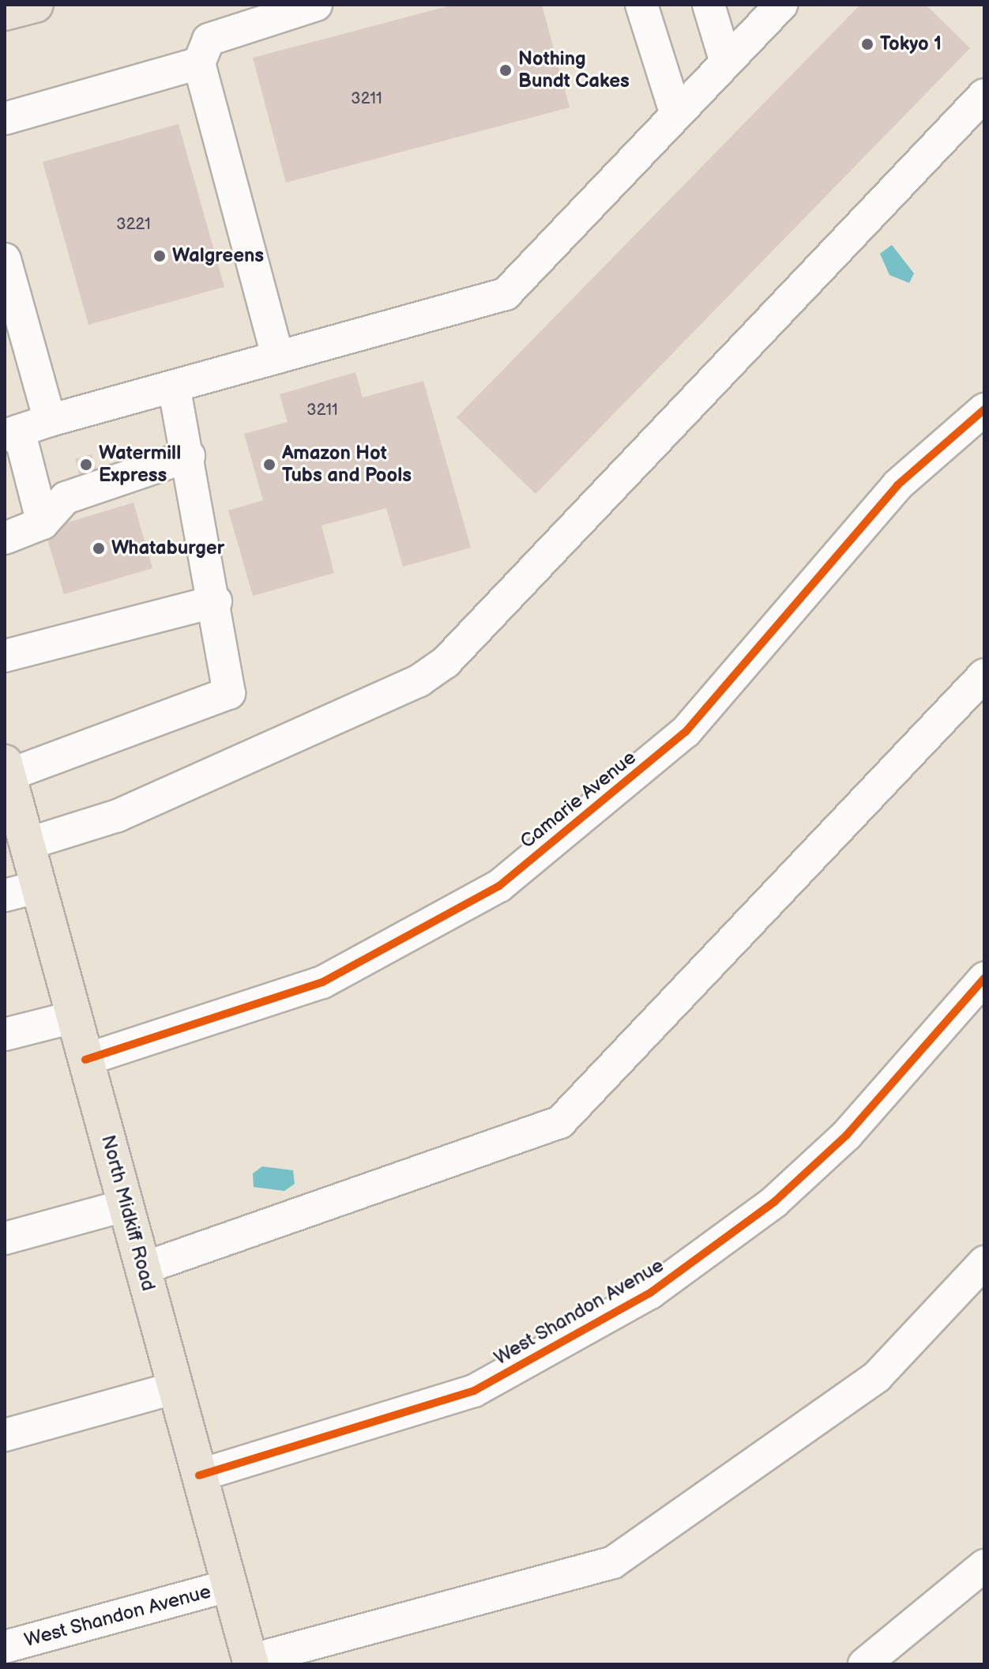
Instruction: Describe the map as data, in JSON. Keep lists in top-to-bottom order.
{
  "streets": {
    "main road": ["North Midkiff Road"],
    "street": ["Camarie Avenue", "West Shandon Avenue"]
  },
  "crossings": [
    ["Camarie Avenue", "North Midkiff Road"],
    ["North Midkiff Road", "West Shandon Avenue"]
  ],
  "places": [
    "Tokyo 1",
    "Nothing Bundt Cakes",
    "Walgreens",
    "Watermill Express",
    "Amazon Hot Tubs and Pools",
    "Whataburger"
  ],
  "house_numbers": ["3211", "3221", "3211"]
}
